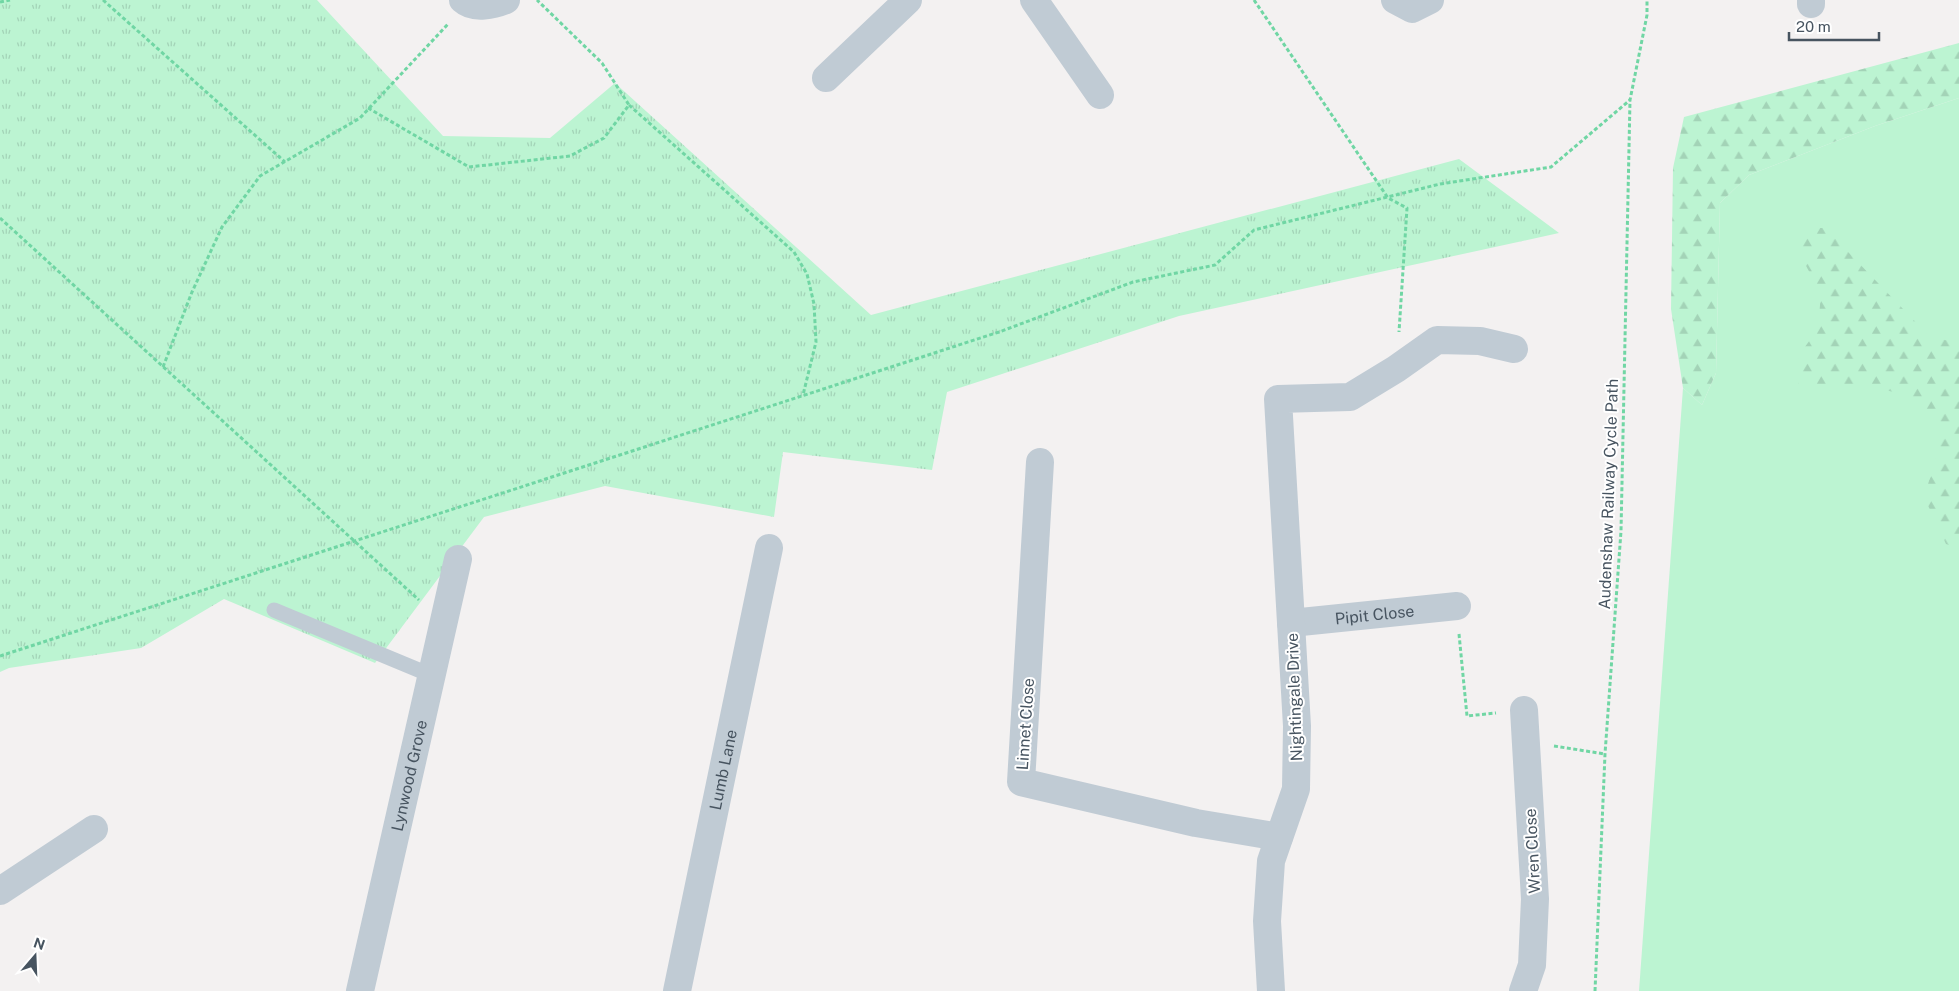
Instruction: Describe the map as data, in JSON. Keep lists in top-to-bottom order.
{
  "streets": {
    "street": [
      "Pipit Close",
      "Nightingale Drive",
      "Linnet Close",
      "Lumb Lane",
      "Lynwood Grove",
      "Wren Close"
    ],
    "path": ["Audenshaw Railway Cycle Path"]
  },
  "crossings": [
    ["Pipit Close", "Nightingale Drive"],
    ["Nightingale Drive", "Linnet Close"]
  ],
  "scale_bar": "20 m",
  "north": "top"
}
